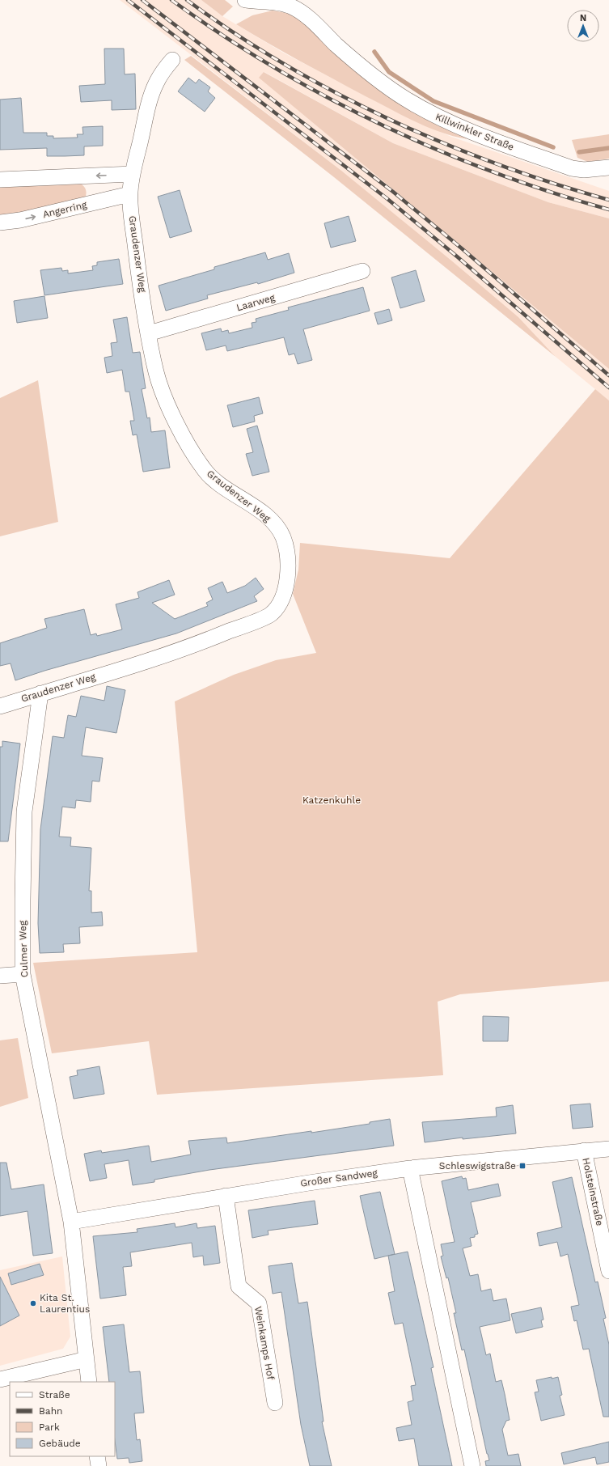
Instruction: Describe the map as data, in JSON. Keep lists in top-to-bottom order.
{
  "streets": {
    "street": [
      "Killwinkler Straße",
      "Angerring",
      "Graudenzer Weg",
      "Laarweg",
      "Culmer Weg",
      "Großer Sandweg",
      "Holsteinstraße",
      "Weinkamps Hof"
    ]
  },
  "crossings": [
    ["Angerring", "Graudenzer Weg"],
    ["Graudenzer Weg", "Laarweg"],
    ["Graudenzer Weg", "Culmer Weg"],
    ["Culmer Weg", "Großer Sandweg"],
    ["Großer Sandweg", "Holsteinstraße"],
    ["Großer Sandweg", "Weinkamps Hof"]
  ],
  "parks": ["Katzenkuhle"],
  "places": {
    "transit": ["Schleswigstraße"],
    "other": ["Kita St. Laurentius"]
  },
  "legend": [
    "Straße",
    "Bahn",
    "Park",
    "Gebäude"
  ],
  "north": "top"
}
